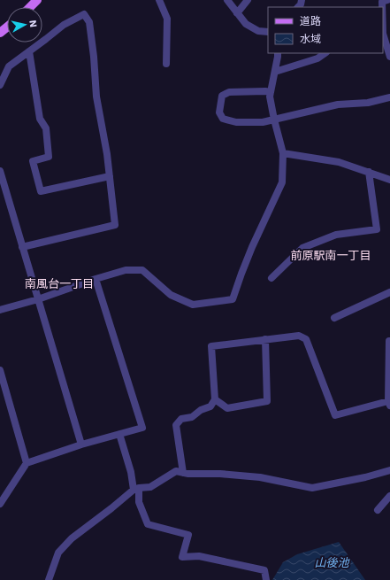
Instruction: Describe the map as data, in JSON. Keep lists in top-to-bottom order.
{
  "districts": ["前原駅南一丁目", "南風台一丁目"],
  "water": ["山後池"],
  "legend": ["道路", "水域"],
  "north": "right"
}
